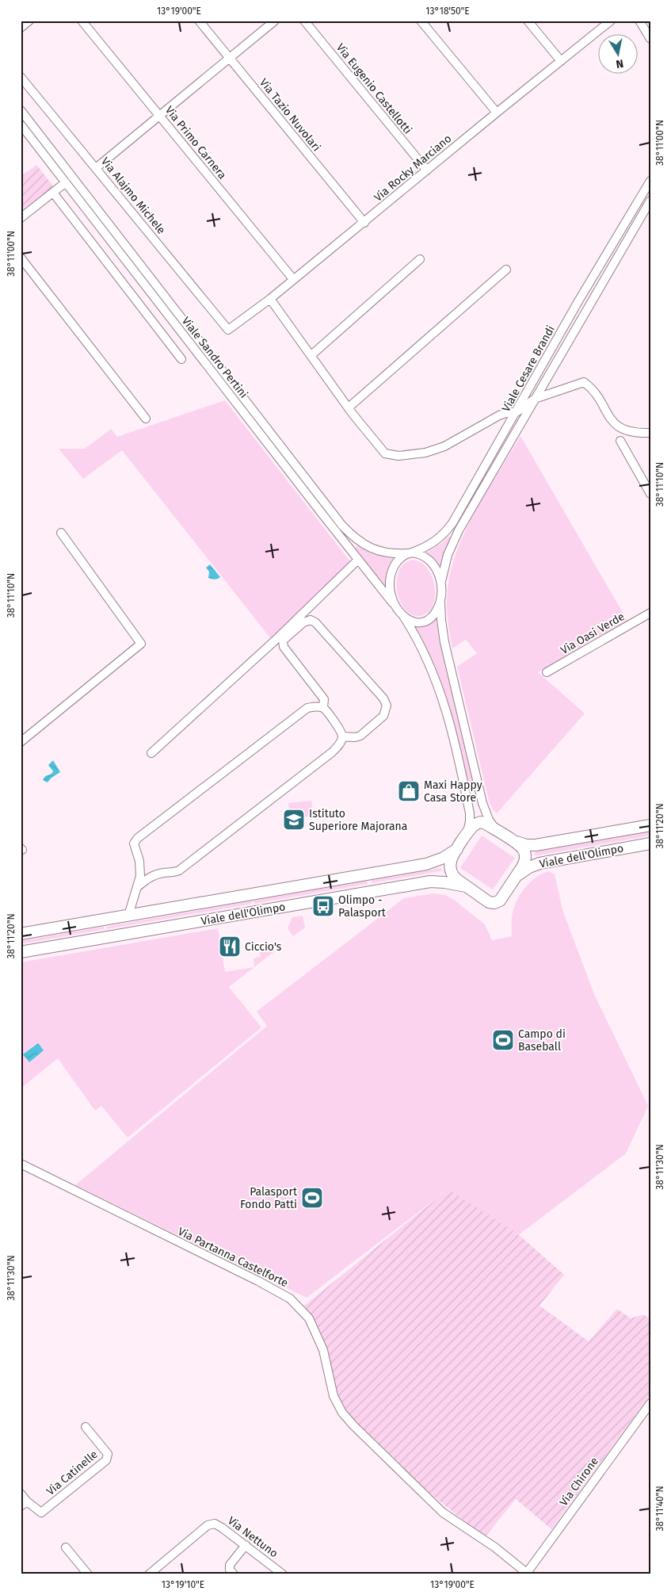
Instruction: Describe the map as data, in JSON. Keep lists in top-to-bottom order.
{
  "streets": {
    "street": [
      "Via Eugenio Castellotti",
      "Via Tazio Nuvolari",
      "Via Primo Carnera",
      "Via Rocky Marciano",
      "Via Alajmo Michele",
      "Viale Sandro Pertini",
      "Viale Cesare Brandi",
      "Via Oasi Verde",
      "Viale dell'Olimpo",
      "Via Partanna Castelforte",
      "Via Catinelle",
      "Via Chirone",
      "Via Nettuno"
    ]
  },
  "crossings": [
    ["Via Eugenio Castellotti", "Via Rocky Marciano"],
    ["Via Tazio Nuvolari", "Via Rocky Marciano"],
    ["Via Primo Carnera", "Via Rocky Marciano"],
    ["Via Rocky Marciano", "Via Alajmo Michele"],
    ["Viale Sandro Pertini", "Viale Cesare Brandi"],
    ["Via Partanna Castelforte", "Via Chirone"]
  ],
  "places": {
    "shop": ["Maxi Happy Casa Store"],
    "school or university": ["Istituto Superiore Majorana"],
    "bus stop": ["Olimpo - Palasport"],
    "restaurant": ["Ciccio's"],
    "sports": ["Campo di Baseball", "Palasport Fondo Patti"]
  },
  "north": "bottom",
  "coordinates": [
    "13°19'00\"E",
    "13°18'50\"E",
    "38°11'00\"N",
    "38°11'10\"N",
    "38°11'20\"N",
    "38°11'30\"N",
    "38°11'40\"N",
    "13°19'10\"E"
  ]
}
